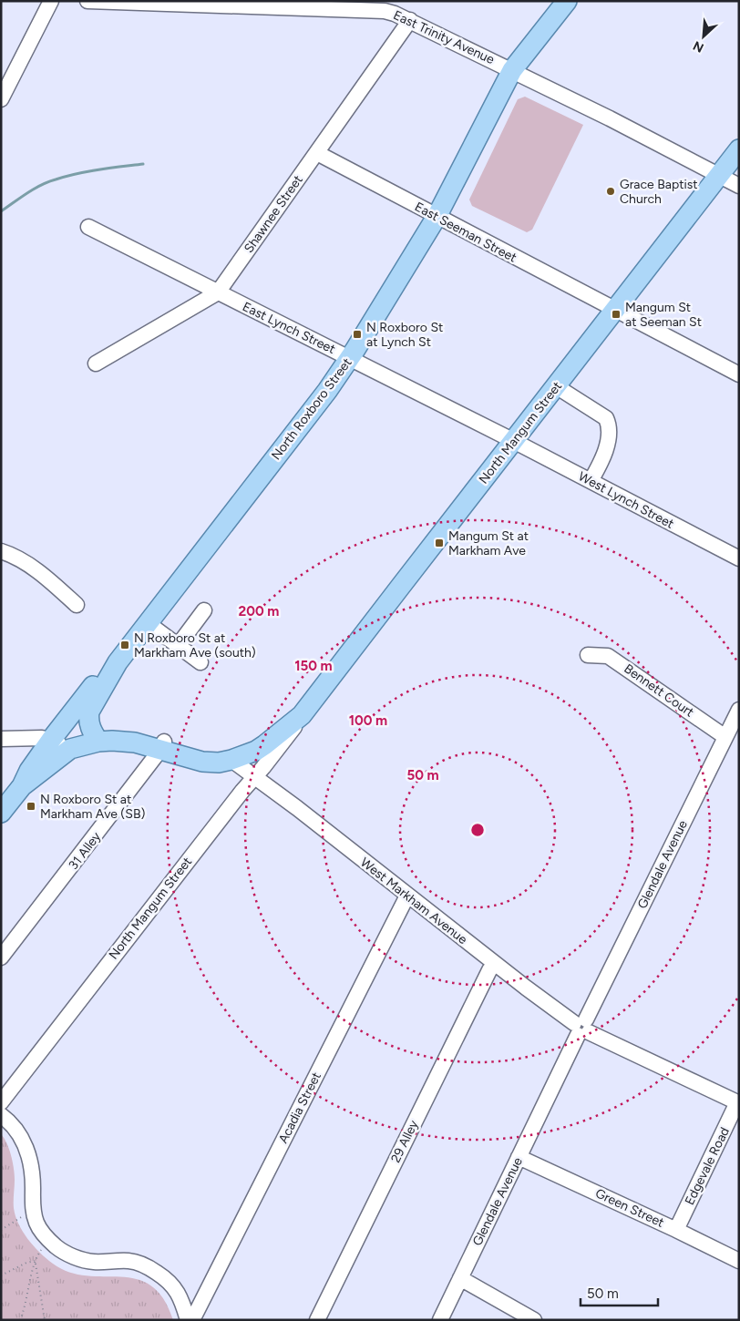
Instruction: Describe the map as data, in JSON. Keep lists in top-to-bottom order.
{
  "streets": {
    "main road": ["North Roxboro Street", "North Mangum Street"],
    "street": [
      "East Trinity Avenue",
      "Shawnee Street",
      "East Seeman Street",
      "East Lynch Street",
      "West Lynch Street",
      "Bennett Court",
      "31 Alley",
      "Glendale Avenue",
      "West Markham Avenue",
      "Acadia Street",
      "29 Alley",
      "Edgevale Road",
      "Green Street"
    ]
  },
  "crossings": [
    ["East Trinity Avenue", "Shawnee Street"],
    ["East Trinity Avenue", "North Roxboro Street"],
    ["East Trinity Avenue", "North Mangum Street"],
    ["Shawnee Street", "East Seeman Street"],
    ["Shawnee Street", "East Lynch Street"],
    ["East Seeman Street", "North Roxboro Street"],
    ["East Seeman Street", "North Mangum Street"],
    ["East Lynch Street", "North Roxboro Street"],
    ["East Lynch Street", "North Mangum Street"],
    ["East Lynch Street", "West Lynch Street"],
    ["North Mangum Street", "West Lynch Street"],
    ["North Mangum Street", "West Markham Avenue"],
    ["Bennett Court", "Glendale Avenue"],
    ["Glendale Avenue", "West Markham Avenue"],
    ["Glendale Avenue", "Green Street"],
    ["West Markham Avenue", "Acadia Street"],
    ["West Markham Avenue", "29 Alley"],
    ["West Markham Avenue", "Edgevale Road"],
    ["Edgevale Road", "Green Street"]
  ],
  "places": {
    "other": ["Grace Baptist Church"],
    "transit": [
      "Mangum St at Seeman St",
      "N Roxboro St at Lynch St",
      "Mangum St at Markham Ave",
      "N Roxboro St at Markham Ave (south)",
      "N Roxboro St at Markham Ave (SB)"
    ]
  },
  "scale_bar": "50 m",
  "north": "bottom left",
  "rings": [
    "200 m",
    "150 m",
    "100 m",
    "50 m"
  ]
}
